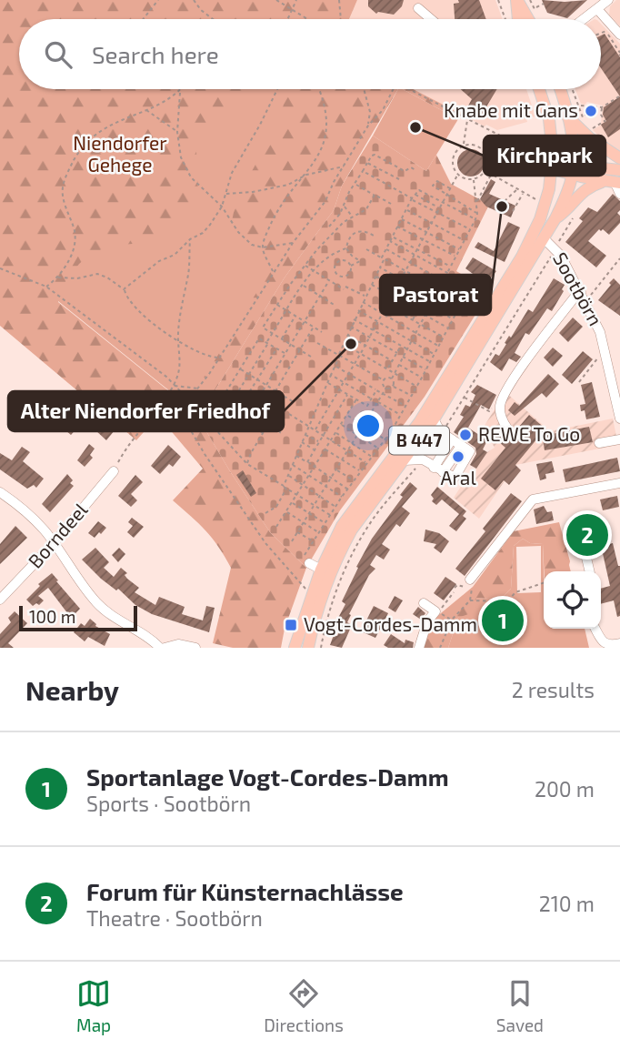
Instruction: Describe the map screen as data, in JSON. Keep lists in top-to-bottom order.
{
  "streets": {
    "main road": ["B 447"],
    "street": ["Sootbörn", "Borndeel"]
  },
  "crossings": [
    ["Sootbörn", "B 447"]
  ],
  "parks": ["Niendorfer Gehege"],
  "places": {
    "other": [
      "Knabe mit Gans",
      "Kirchpark",
      "Pastorat",
      "Alter Niendorfer Friedhof",
      "REWE To Go",
      "Aral"
    ],
    "transit": ["Vogt-Cordes-Damm"]
  },
  "scale_bar": "100 m",
  "page": {
    "search": "Search here",
    "pins": ["2", "1"],
    "scale": "100 m",
    "heading": ["Nearby", "2 results"],
    "list": [
      {
        "mark": "1",
        "name": "Sportanlage Vogt-Cordes-Damm",
        "note": "Sports · Sootbörn",
        "value": "200 m"
      },
      {
        "mark": "2",
        "name": "Forum für Künsternachlässe",
        "note": "Theatre · Sootbörn",
        "value": "210 m"
      }
    ],
    "nav": ["Map", "Directions", "Saved"]
  }
}
